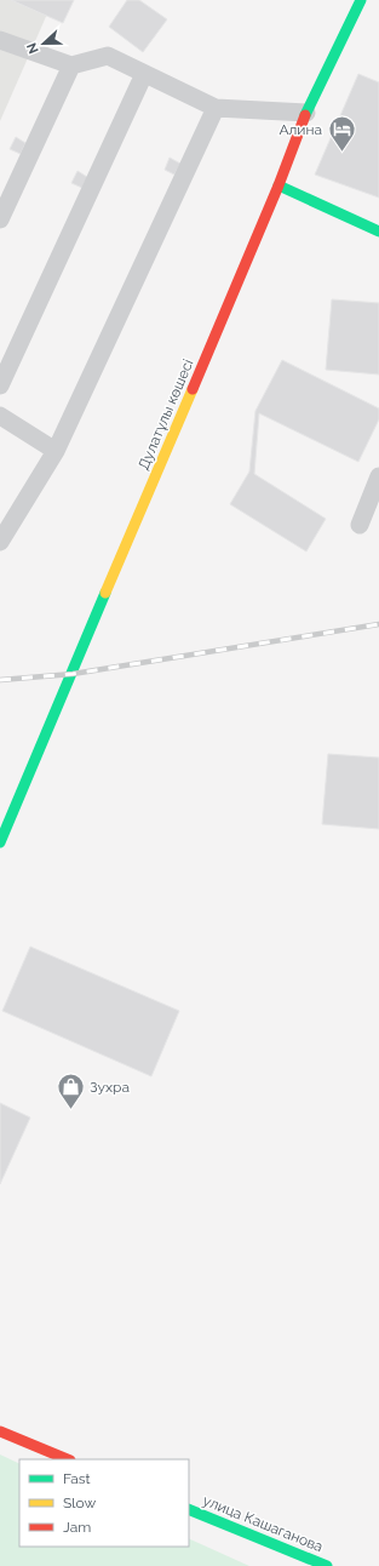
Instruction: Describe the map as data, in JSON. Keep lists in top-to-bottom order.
{
  "streets": {
    "street": ["Дулатұлы көшесі", "улица Кашаганова"]
  },
  "places": {
    "hotel": ["Алина"],
    "shop": ["Зухра"]
  },
  "legend": ["Fast", "Slow", "Jam"],
  "north": "left"
}
